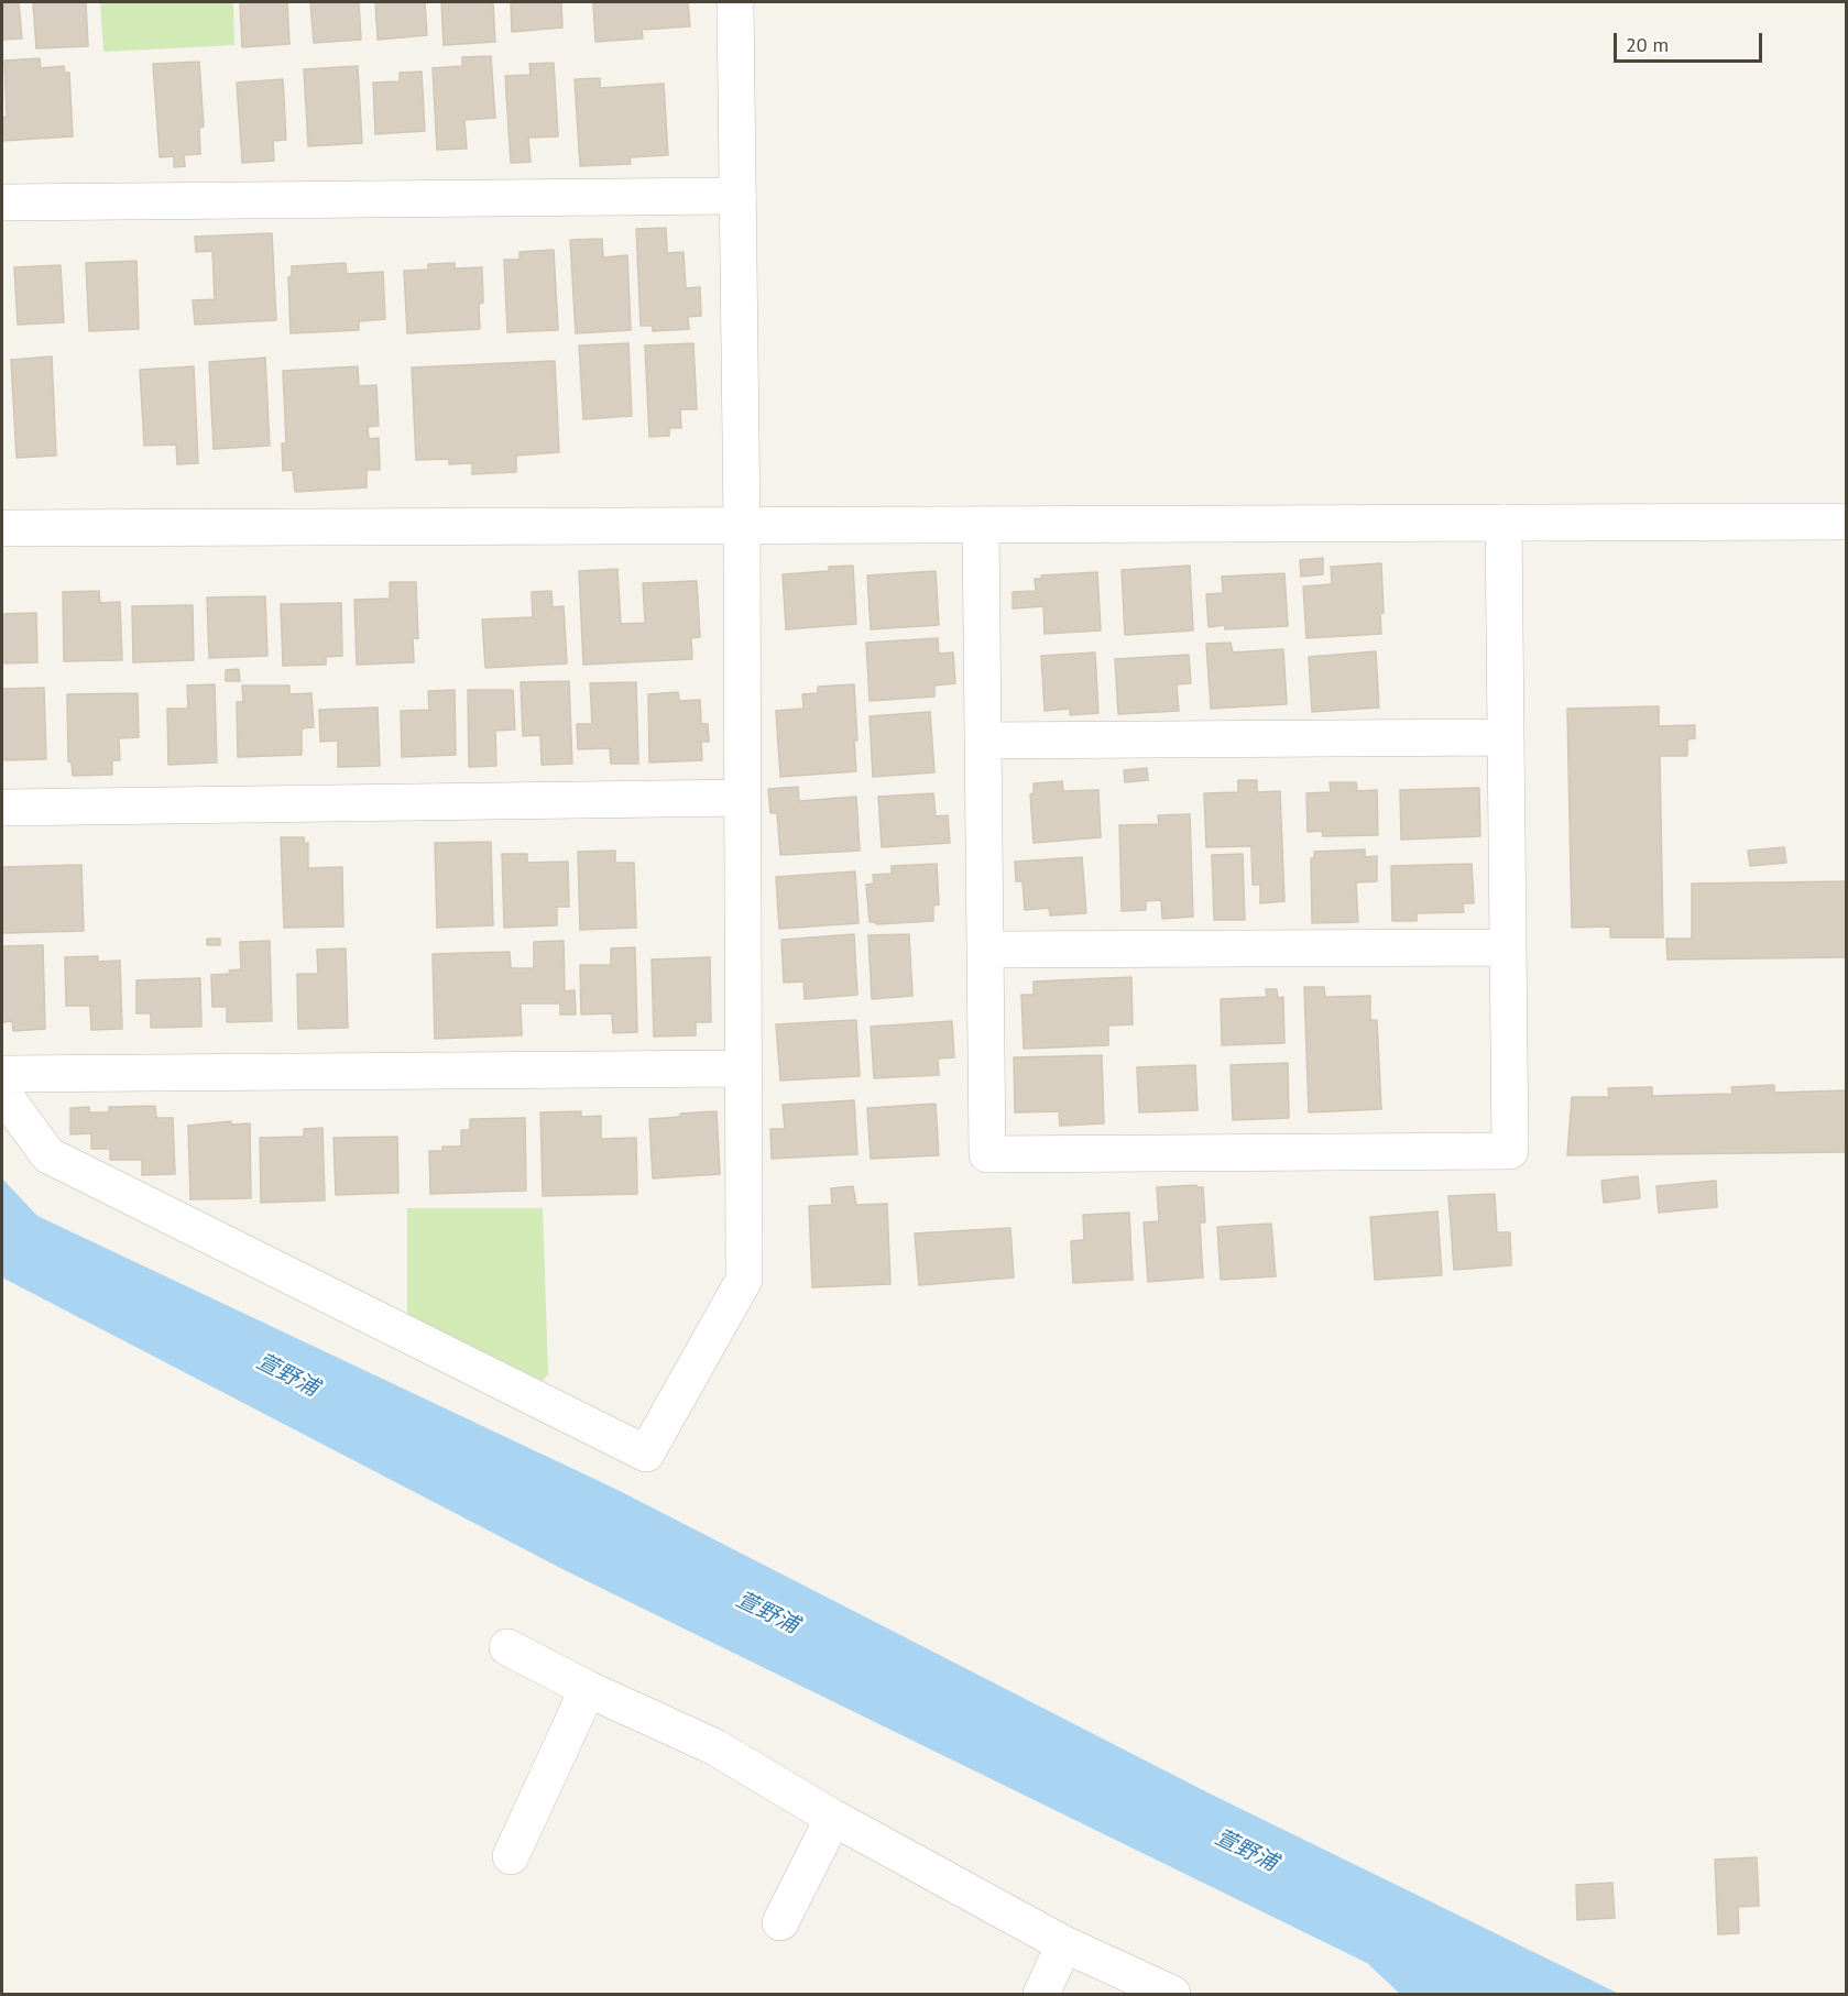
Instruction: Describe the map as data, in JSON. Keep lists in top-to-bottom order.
{
  "water": ["萱野浦"],
  "scale_bar": "20 m"
}
